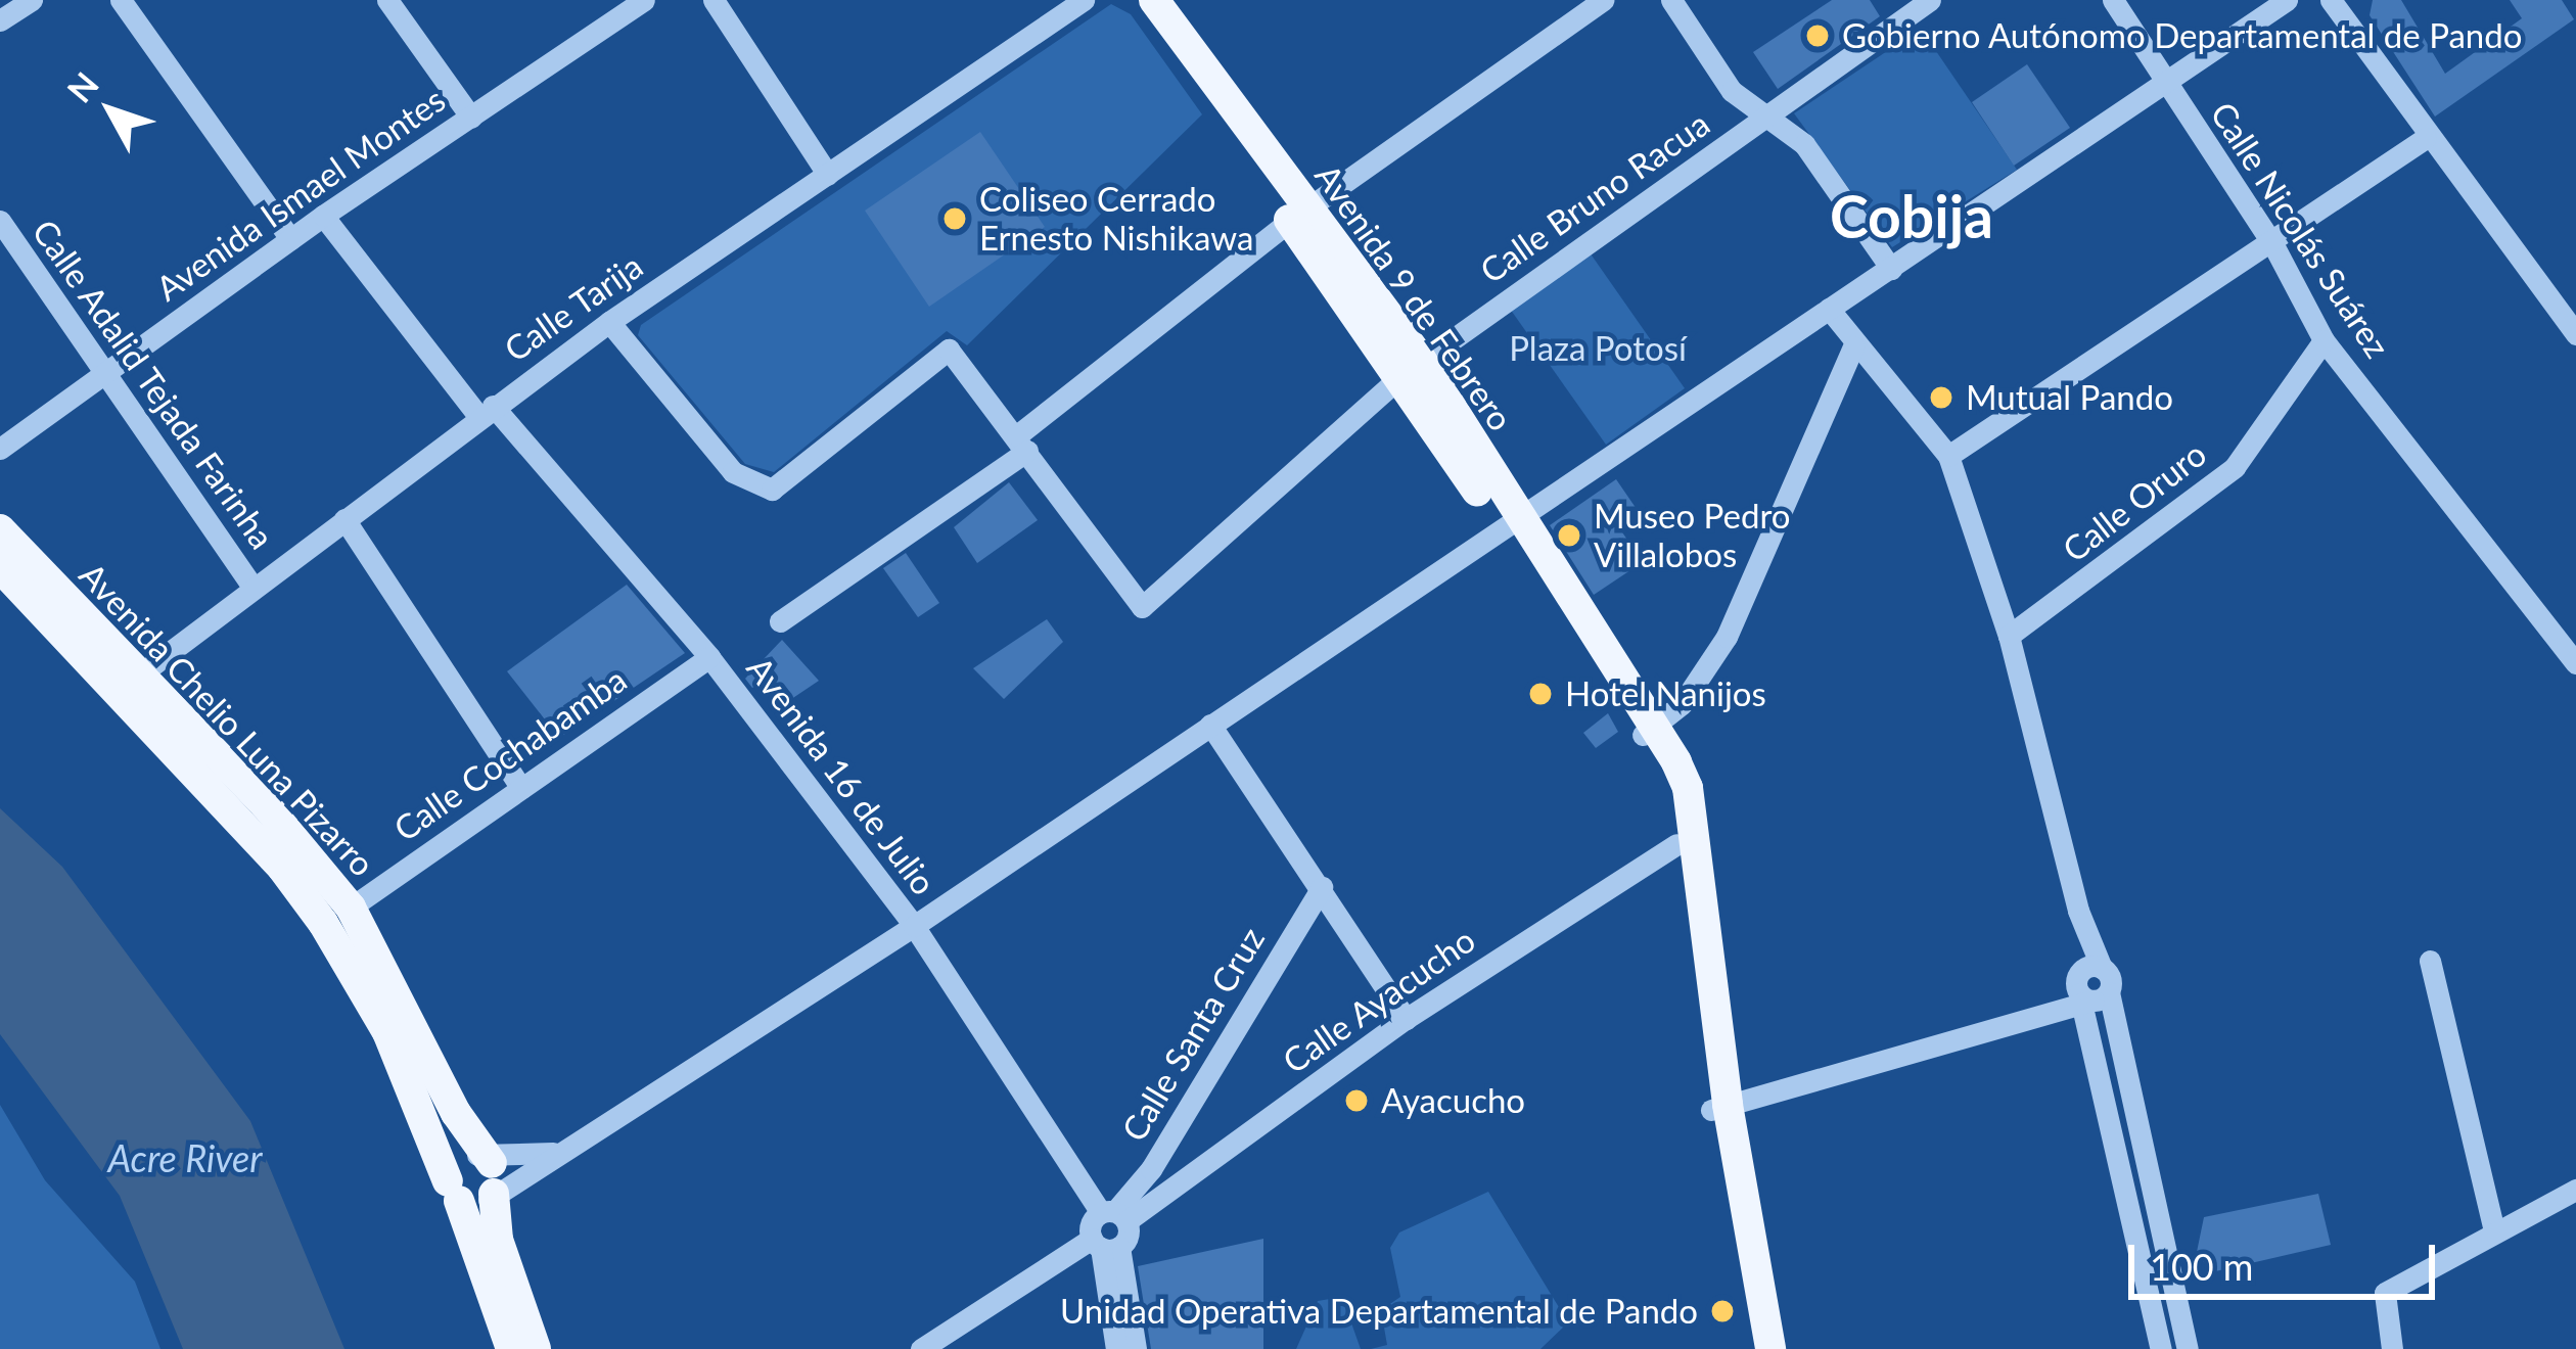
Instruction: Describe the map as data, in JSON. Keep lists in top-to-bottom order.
{
  "streets": {
    "main road": ["Avenida 9 de Febrero", "Avenida Chelio Luna Pizarro"],
    "street": [
      "Avenida Ismael Montes",
      "Calle Bruno Racua",
      "Calle Nicolás Suárez",
      "Calle Tarija",
      "Calle Adalid Tejada Farinha",
      "Calle Oruro",
      "Calle Cochabamba",
      "Avenida 16 de Julio",
      "Calle Ayacucho",
      "Calle Santa Cruz"
    ]
  },
  "crossings": [
    ["Avenida Ismael Montes", "Calle Adalid Tejada Farinha"],
    ["Avenida Ismael Montes", "Avenida 16 de Julio"],
    ["Calle Bruno Racua", "Avenida 9 de Febrero"],
    ["Calle Nicolás Suárez", "Calle Oruro"],
    ["Avenida 9 de Febrero", "Calle Ayacucho"],
    ["Calle Tarija", "Calle Adalid Tejada Farinha"],
    ["Calle Tarija", "Avenida Chelio Luna Pizarro"],
    ["Calle Tarija", "Avenida 16 de Julio"],
    ["Avenida Chelio Luna Pizarro", "Calle Cochabamba"],
    ["Calle Cochabamba", "Avenida 16 de Julio"],
    ["Avenida 16 de Julio", "Calle Ayacucho"],
    ["Avenida 16 de Julio", "Calle Santa Cruz"],
    ["Calle Ayacucho", "Calle Santa Cruz"]
  ],
  "districts": ["Cobija"],
  "water": ["Acre River"],
  "parks": ["Plaza Potosí"],
  "places": [
    "Gobierno Autónomo Departamental de Pando",
    "Coliseo Cerrado Ernesto Nishikawa",
    "Mutual Pando",
    "Museo Pedro Villalobos",
    "Hotel Nanijos",
    "Ayacucho",
    "Unidad Operativa Departamental de Pando"
  ],
  "scale_bar": "100 m",
  "north": "top left"
}
